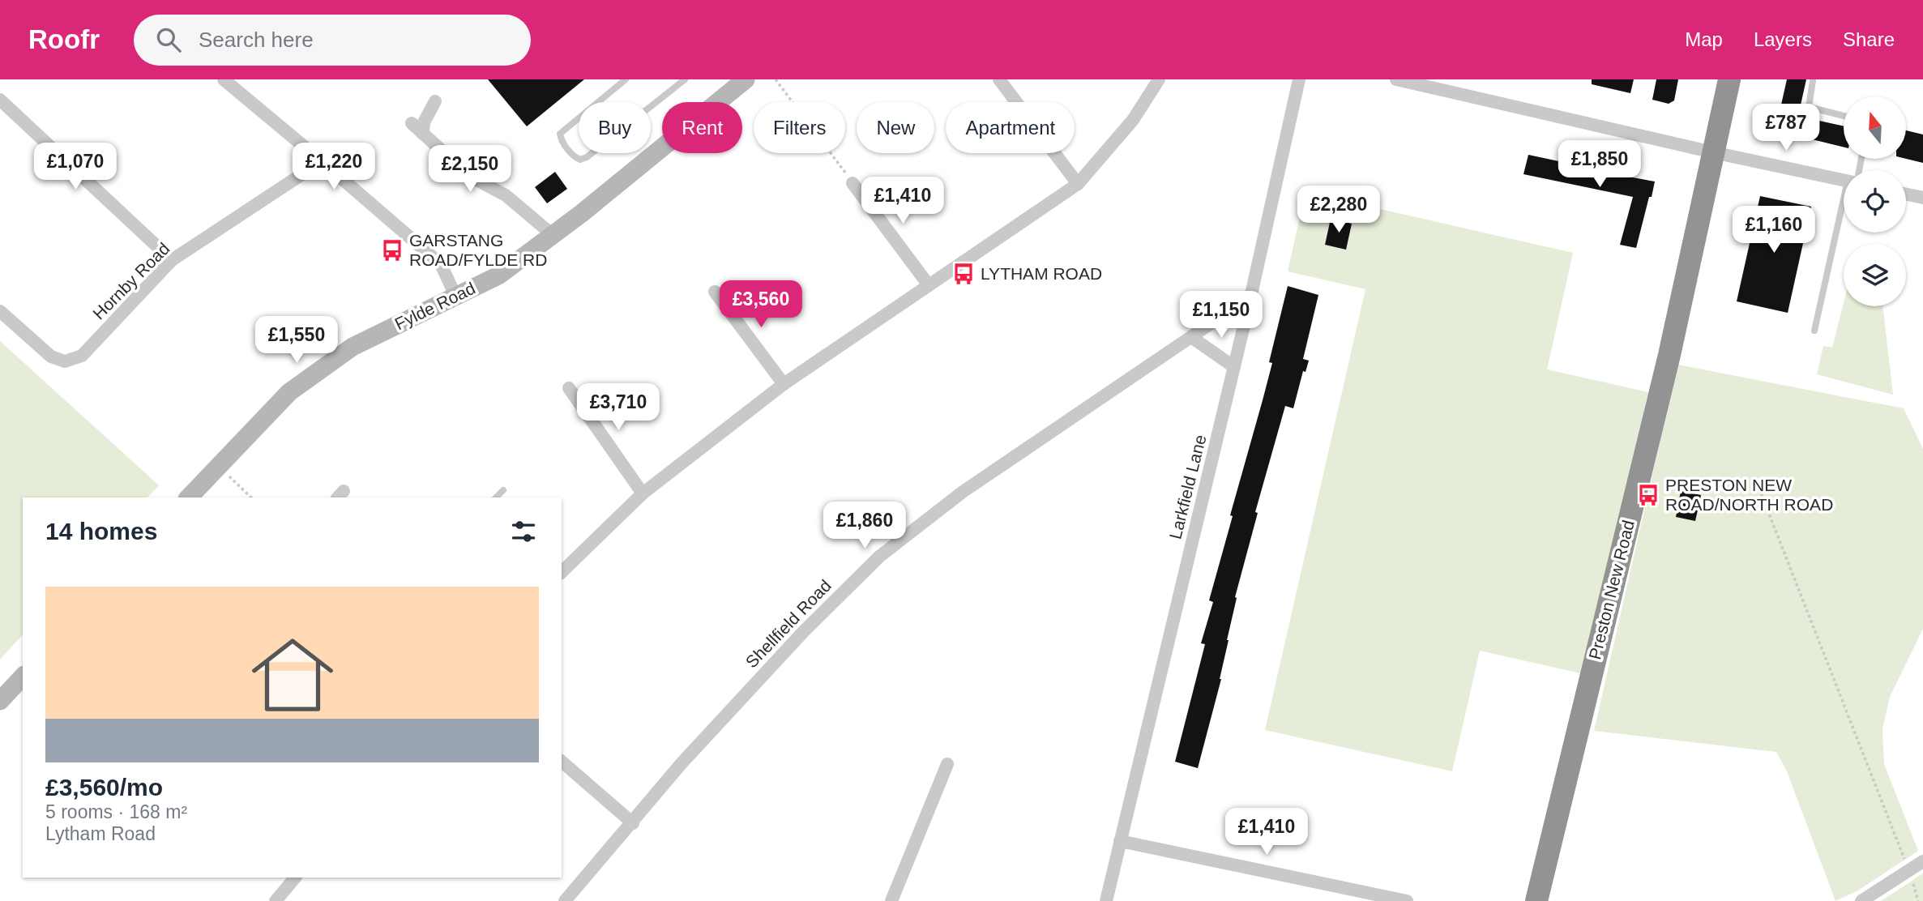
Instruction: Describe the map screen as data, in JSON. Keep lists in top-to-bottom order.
{
  "streets": {
    "highway": ["Preston New Road"],
    "street": [
      "Hornby Road",
      "Fylde Road",
      "Larkfield Lane",
      "Shellfield Road"
    ]
  },
  "crossings": [
    ["Larkfield Lane", "Shellfield Road"]
  ],
  "places": {
    "bus stop": ["GARSTANG ROAD/FYLDE RD", "LYTHAM ROAD", "PRESTON NEW ROAD/NORTH ROAD"]
  },
  "north": "top",
  "page": {
    "header": "Roofr",
    "search": "Search here",
    "nav": ["Map", "Layers", "Share"],
    "chip": [
      "Buy",
      "Rent",
      "Filters",
      "New",
      "Apartment"
    ],
    "price": [
      "£787",
      "£1,850",
      "£1,070",
      "£1,220",
      "£2,150",
      "£1,410",
      "£2,280",
      "£1,160",
      "£3,560",
      "£1,150",
      "£1,550",
      "£3,710",
      "£1,860",
      "£1,410"
    ],
    "heading": "14 homes",
    "list": [
      {
        "name": "£3,560/mo",
        "note": "5 rooms · 168 m² · Lytham Road"
      }
    ]
  }
}
